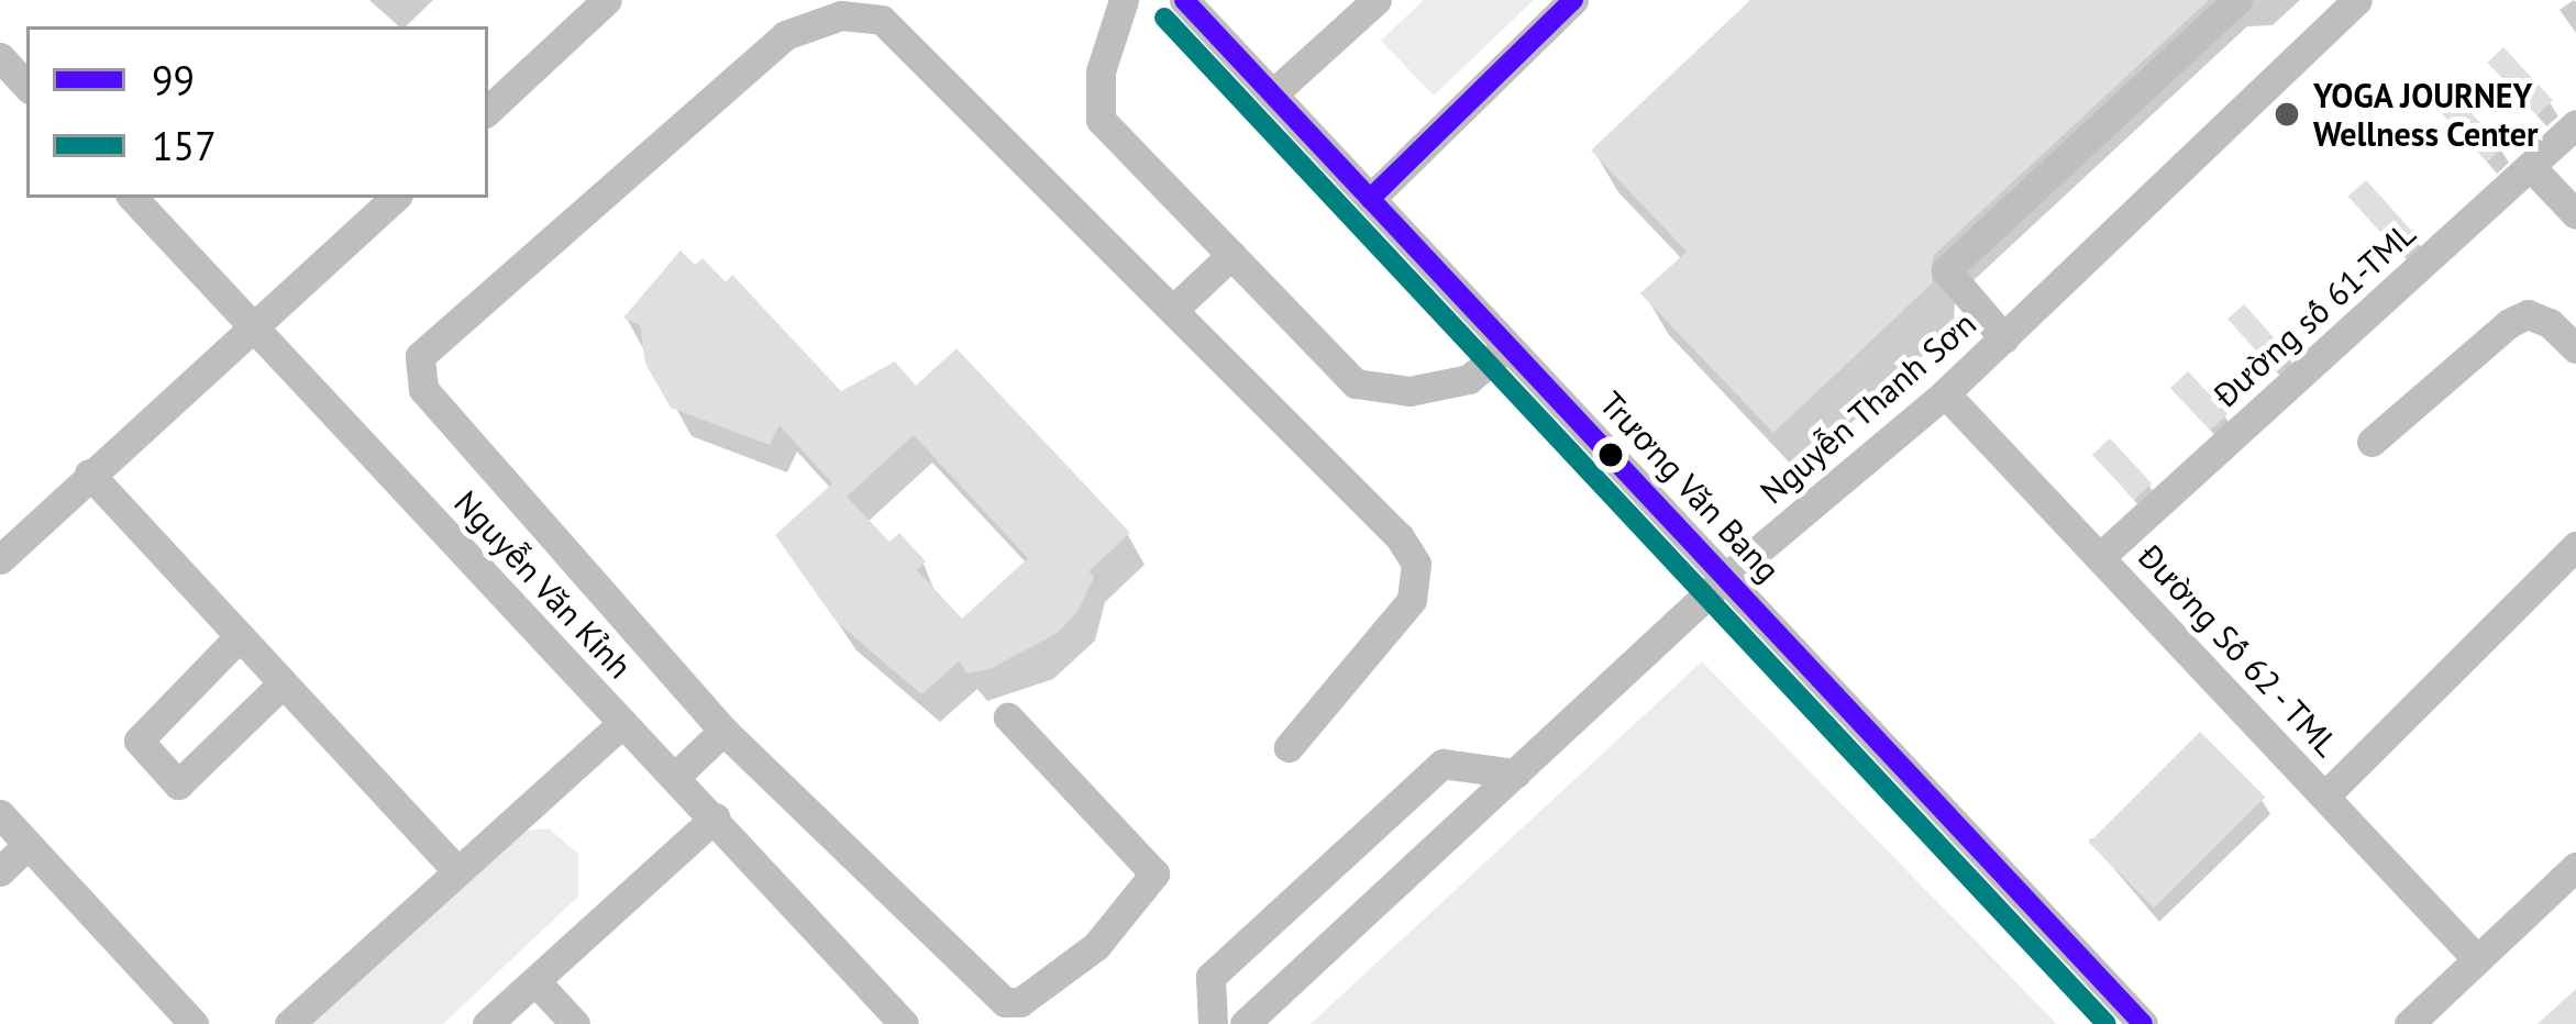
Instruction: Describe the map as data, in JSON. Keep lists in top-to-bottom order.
{
  "streets": {
    "street": [
      "Đường số 61-TML",
      "Nguyễn Thanh Sơn",
      "Trương Văn Bang",
      "Nguyễn Văn Kỉnh",
      "Đường Số 62 - TML"
    ]
  },
  "crossings": [
    ["Đường số 61-TML", "Đường Số 62 - TML"],
    ["Nguyễn Thanh Sơn", "Trương Văn Bang"],
    ["Nguyễn Thanh Sơn", "Đường Số 62 - TML"]
  ],
  "places": ["YOGA JOURNEY Wellness Center"],
  "lines": ["transit line 99", "transit line 157"],
  "legend": ["99", "157"]
}
